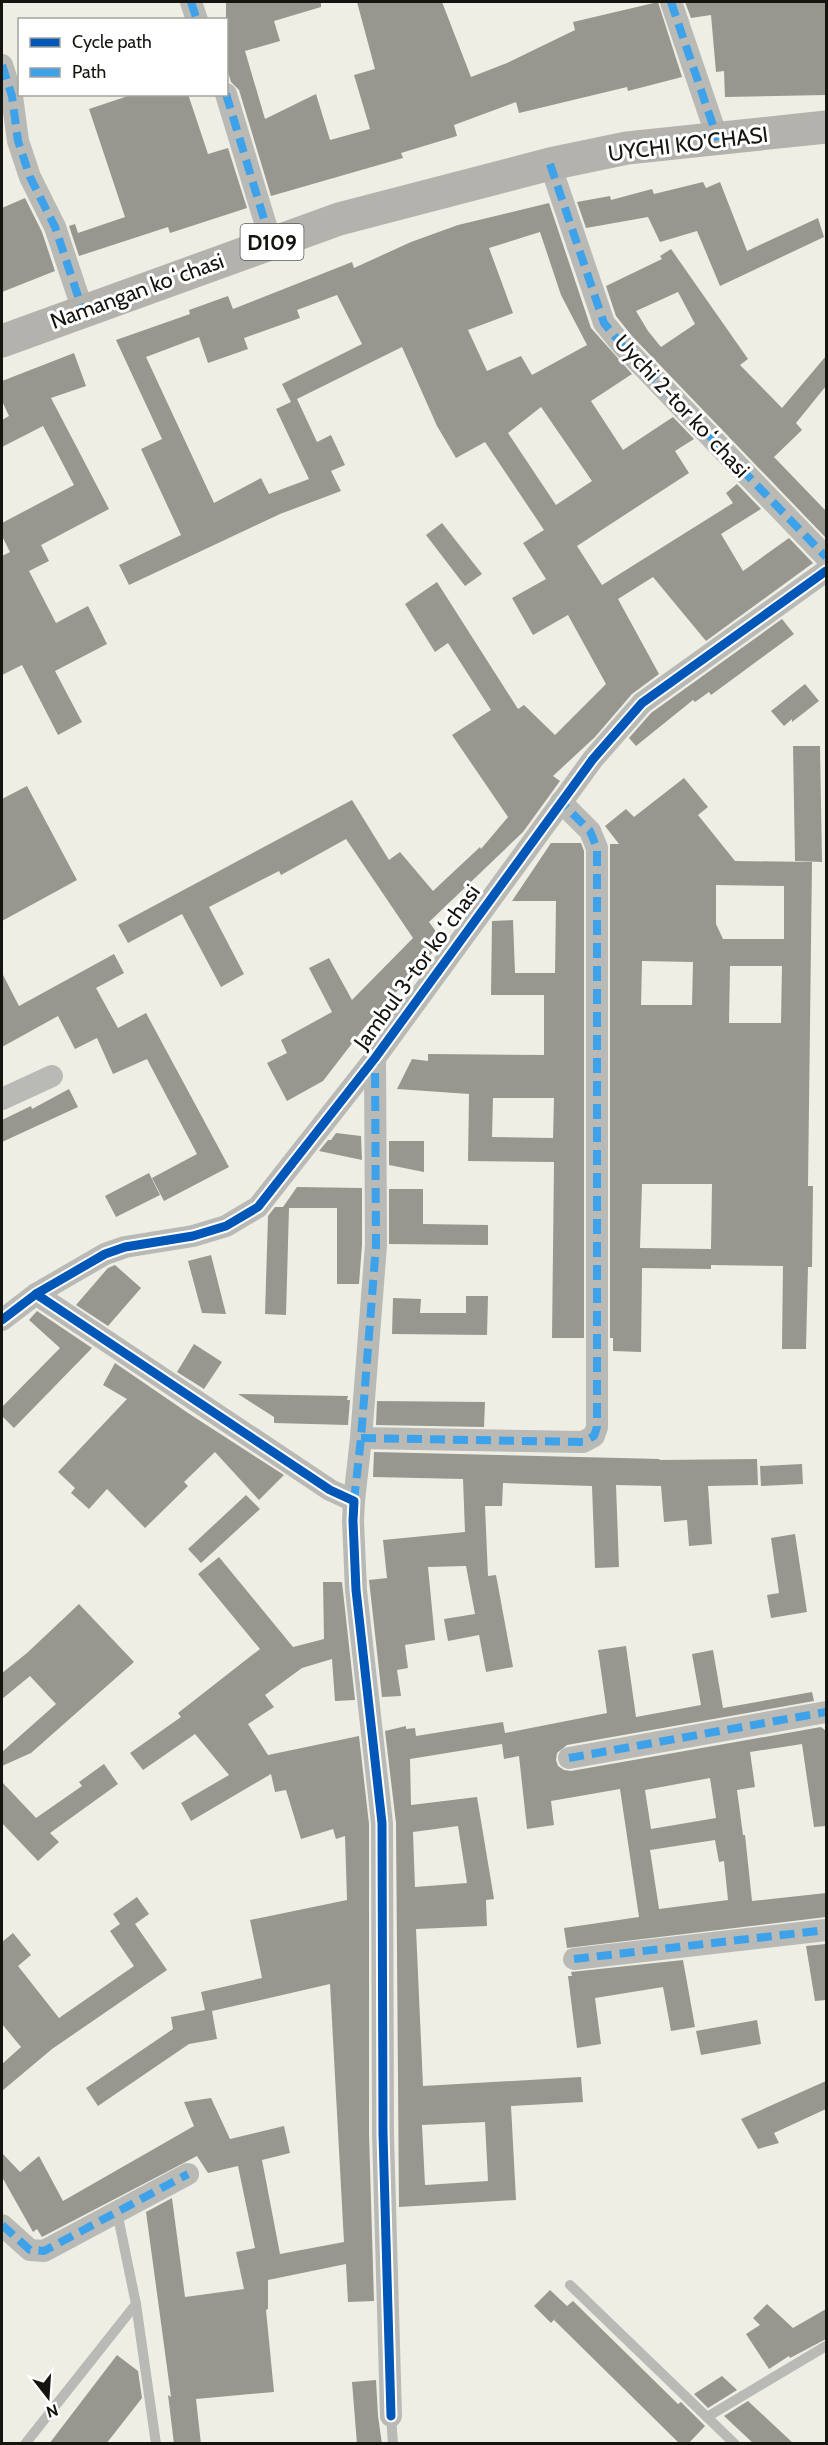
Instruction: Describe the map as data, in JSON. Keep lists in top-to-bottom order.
{
  "streets": {
    "main road": ["UYCHI KO'CHASI", "D109", "Namangan koʻchasi"],
    "street": ["Uychi 2-tor koʻchasi", "Jambul 3-tor koʻchasi"]
  },
  "crossings": [
    ["UYCHI KO'CHASI", "Namangan koʻchasi"],
    ["UYCHI KO'CHASI", "Uychi 2-tor koʻchasi"],
    ["Namangan koʻchasi", "Uychi 2-tor koʻchasi"]
  ],
  "legend": ["Cycle path", "Path"],
  "north": "bottom"
}
